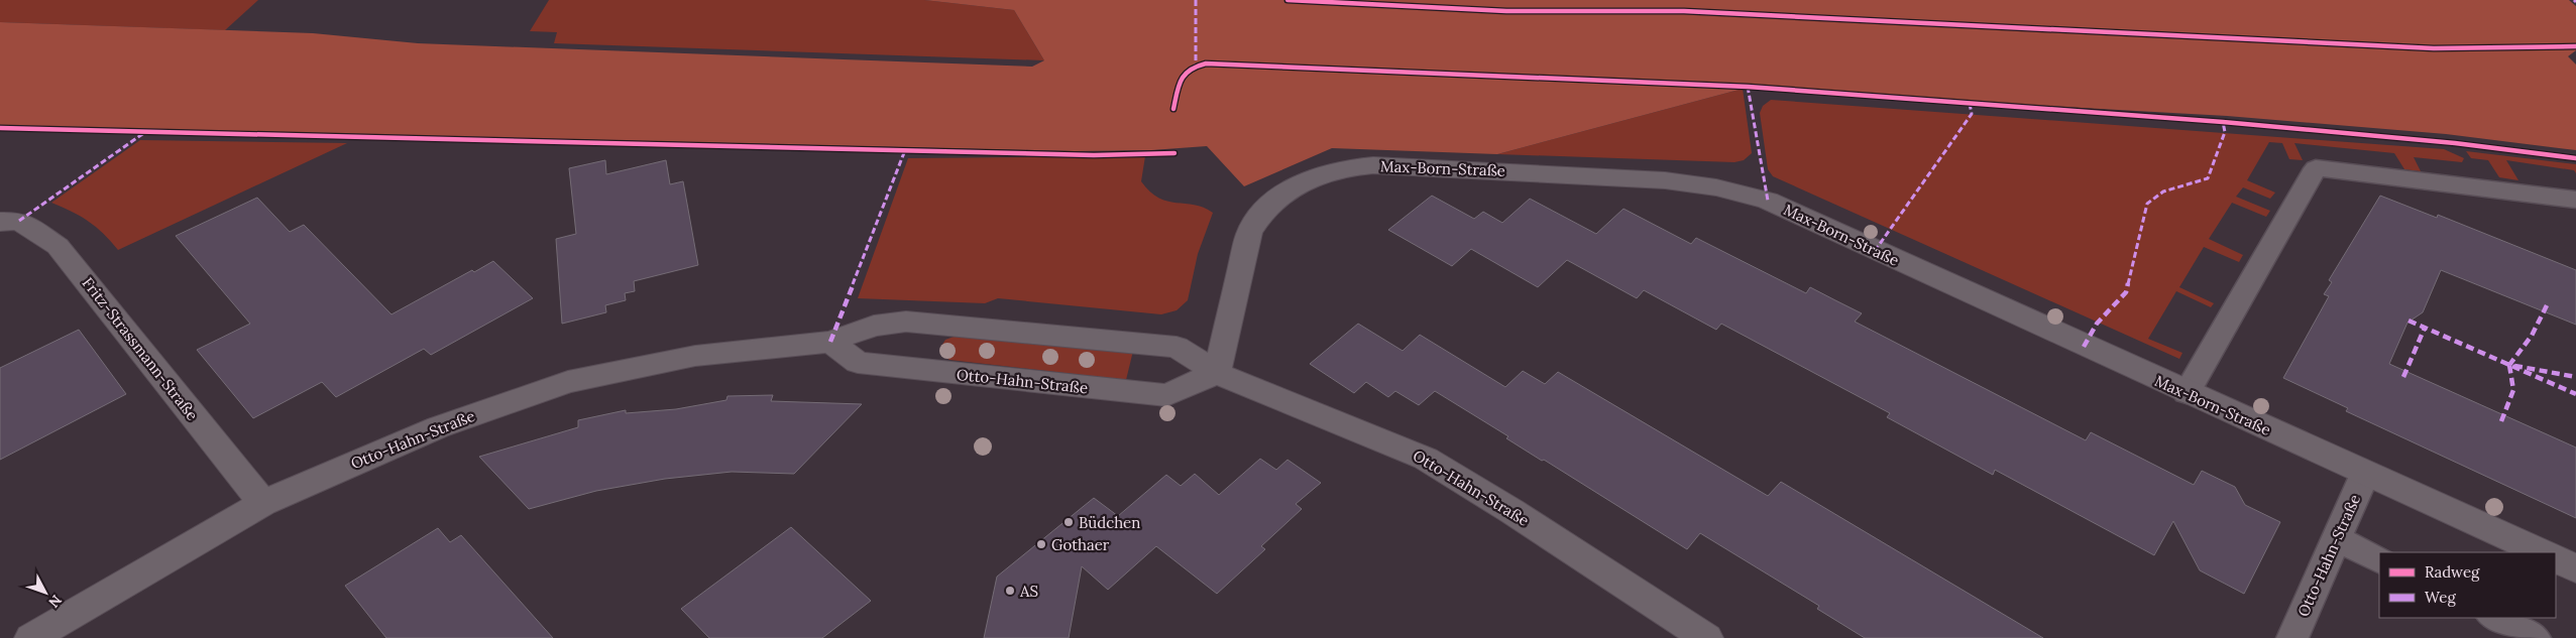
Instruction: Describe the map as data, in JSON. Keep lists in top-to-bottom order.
{
  "streets": {
    "street": ["Max-Born-Straße", "Fritz-Strassmann-Straße", "Otto-Hahn-Straße"]
  },
  "crossings": [
    ["Max-Born-Straße", "Otto-Hahn-Straße"],
    ["Fritz-Strassmann-Straße", "Otto-Hahn-Straße"]
  ],
  "places": ["Büdchen", "Gothaer", "AS"],
  "legend": ["Radweg", "Weg"],
  "north": "bottom right"
}
